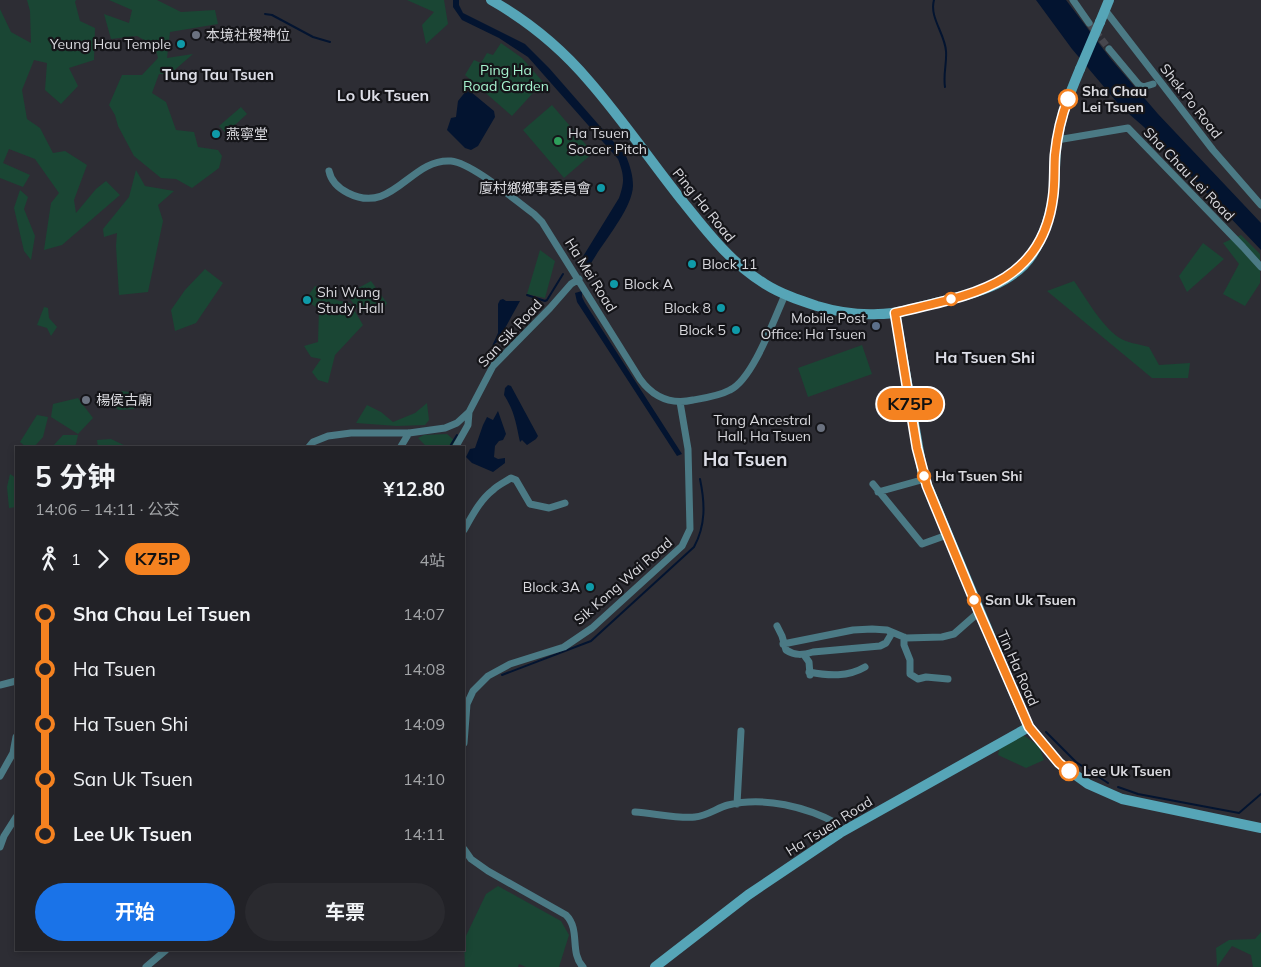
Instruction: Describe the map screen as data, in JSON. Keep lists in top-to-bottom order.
{
  "streets": {
    "street": [
      "Shek Po Road",
      "Sha Chau Lei Road",
      "Ping Ha Road",
      "Ha Mei Road",
      "San Sik Road",
      "Sik Kong Wai Road",
      "Tin Ha Road",
      "Ha Tsuen Road"
    ]
  },
  "crossings": [
    ["Shek Po Road", "Ping Ha Road"],
    ["Sha Chau Lei Road", "Ping Ha Road"],
    ["Ping Ha Road", "Ha Mei Road"],
    ["Ping Ha Road", "Tin Ha Road"],
    ["Ha Mei Road", "San Sik Road"],
    ["Ha Mei Road", "Sik Kong Wai Road"],
    ["Tin Ha Road", "Ha Tsuen Road"]
  ],
  "districts": [
    "Tung Tau Tsuen",
    "Lo Uk Tsuen",
    "Ha Tsuen Shi",
    "Ha Tsuen"
  ],
  "parks": ["Ping Ha Road Garden"],
  "places": [
    "本境社稷神位",
    "Yeung Hau Temple",
    "Sha Chau Lei Tsuen",
    "燕寧堂",
    "Ha Tsuen Soccer Pitch",
    "廈村鄉鄉事委員會",
    "Block 11",
    "Block A",
    "Shi Wung Study Hall",
    "Block 8",
    "Mobile Post Office: Ha Tsuen",
    "Block 5",
    "楊侯古廟",
    "Tang Ancestral Hall, Ha Tsuen",
    "Ha Tsuen Shi",
    "Block 3A",
    "San Uk Tsuen",
    "Lee Uk Tsuen"
  ],
  "lines": ["bus line K75P"],
  "page": {
    "on_map": "K75P",
    "heading": ["5 分钟", "14:06 – 14:11 · 公交", "¥12.80"],
    "legs": ["1", "K75P", "4站"],
    "list": [
      {
        "name": "Sha Chau Lei Tsuen",
        "value": "14:07"
      },
      {
        "name": "Ha Tsuen",
        "value": "14:08"
      },
      {
        "name": "Ha Tsuen Shi",
        "value": "14:09"
      },
      {
        "name": "San Uk Tsuen",
        "value": "14:10"
      },
      {
        "name": "Lee Uk Tsuen",
        "value": "14:11"
      }
    ],
    "buttons": ["开始", "车票"]
  }
}
